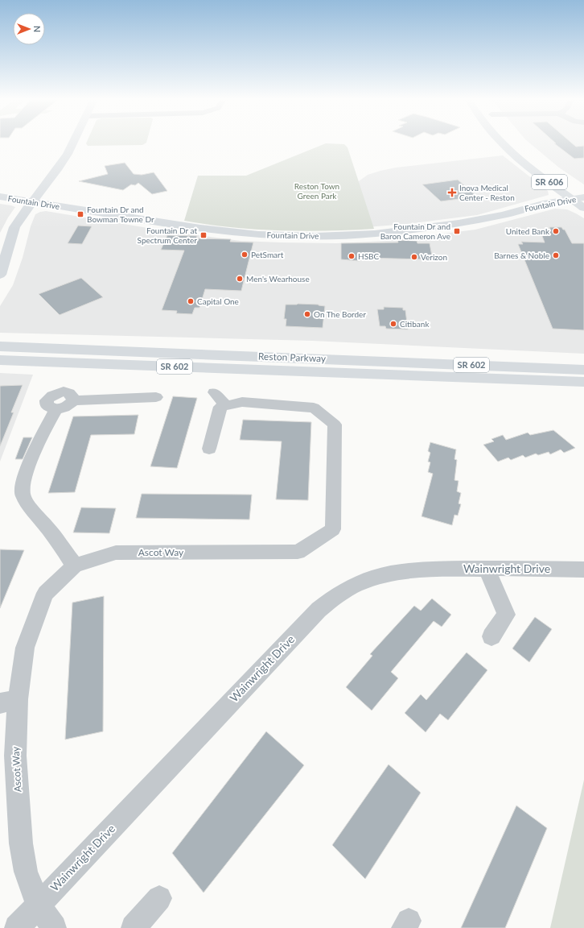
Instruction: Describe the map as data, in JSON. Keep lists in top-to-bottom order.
{
  "streets": {
    "main road": [
      "SR 606",
      "Fountain Drive",
      "Reston Parkway",
      "SR 602"
    ],
    "street": ["Ascot Way", "Wainwright Drive"]
  },
  "crossings": [
    ["SR 606", "Fountain Drive"],
    ["Ascot Way", "Wainwright Drive"]
  ],
  "parks": ["Reston Town Green Park"],
  "places": {
    "health": ["Inova Medical Center - Reston"],
    "transit": ["Fountain Dr and Bowman Towne Dr", "Fountain Dr and Baron Cameron Ave", "Fountain Dr at Spectrum Center"],
    "other": [
      "United Bank",
      "PetSmart",
      "Barnes & Noble",
      "HSBC",
      "Verizon",
      "Men's Wearhouse",
      "Capital One",
      "On The Border",
      "Citibank"
    ]
  },
  "north": "right"
}
